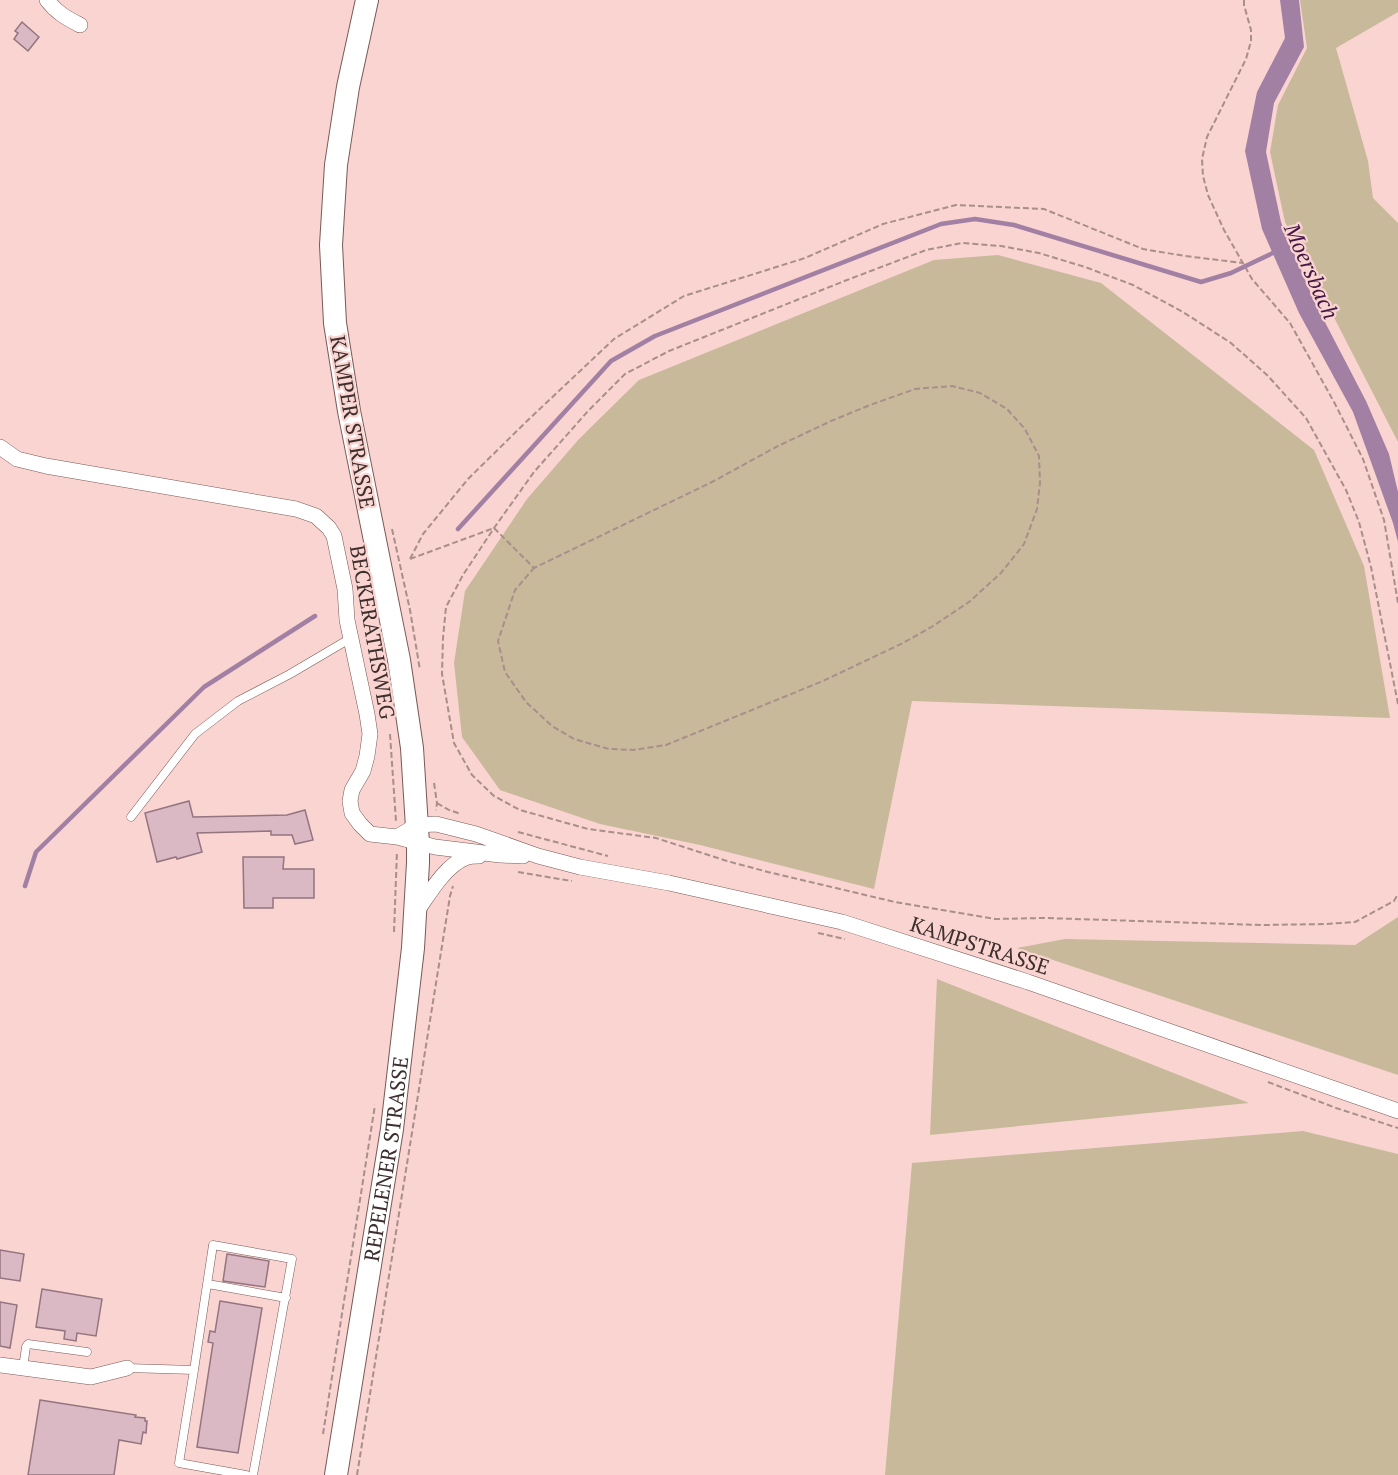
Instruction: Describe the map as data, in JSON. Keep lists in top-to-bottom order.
{
  "streets": {
    "main road": ["KAMPER STRASSE", "REPELENER STRASSE"],
    "street": ["BECKERATHSWEG", "KAMPSTRASSE"]
  },
  "crossings": [
    ["KAMPER STRASSE", "BECKERATHSWEG"],
    ["KAMPER STRASSE", "KAMPSTRASSE"],
    ["KAMPER STRASSE", "REPELENER STRASSE"],
    ["BECKERATHSWEG", "KAMPSTRASSE"],
    ["BECKERATHSWEG", "REPELENER STRASSE"],
    ["KAMPSTRASSE", "REPELENER STRASSE"]
  ],
  "water": ["Moersbach"]
}
